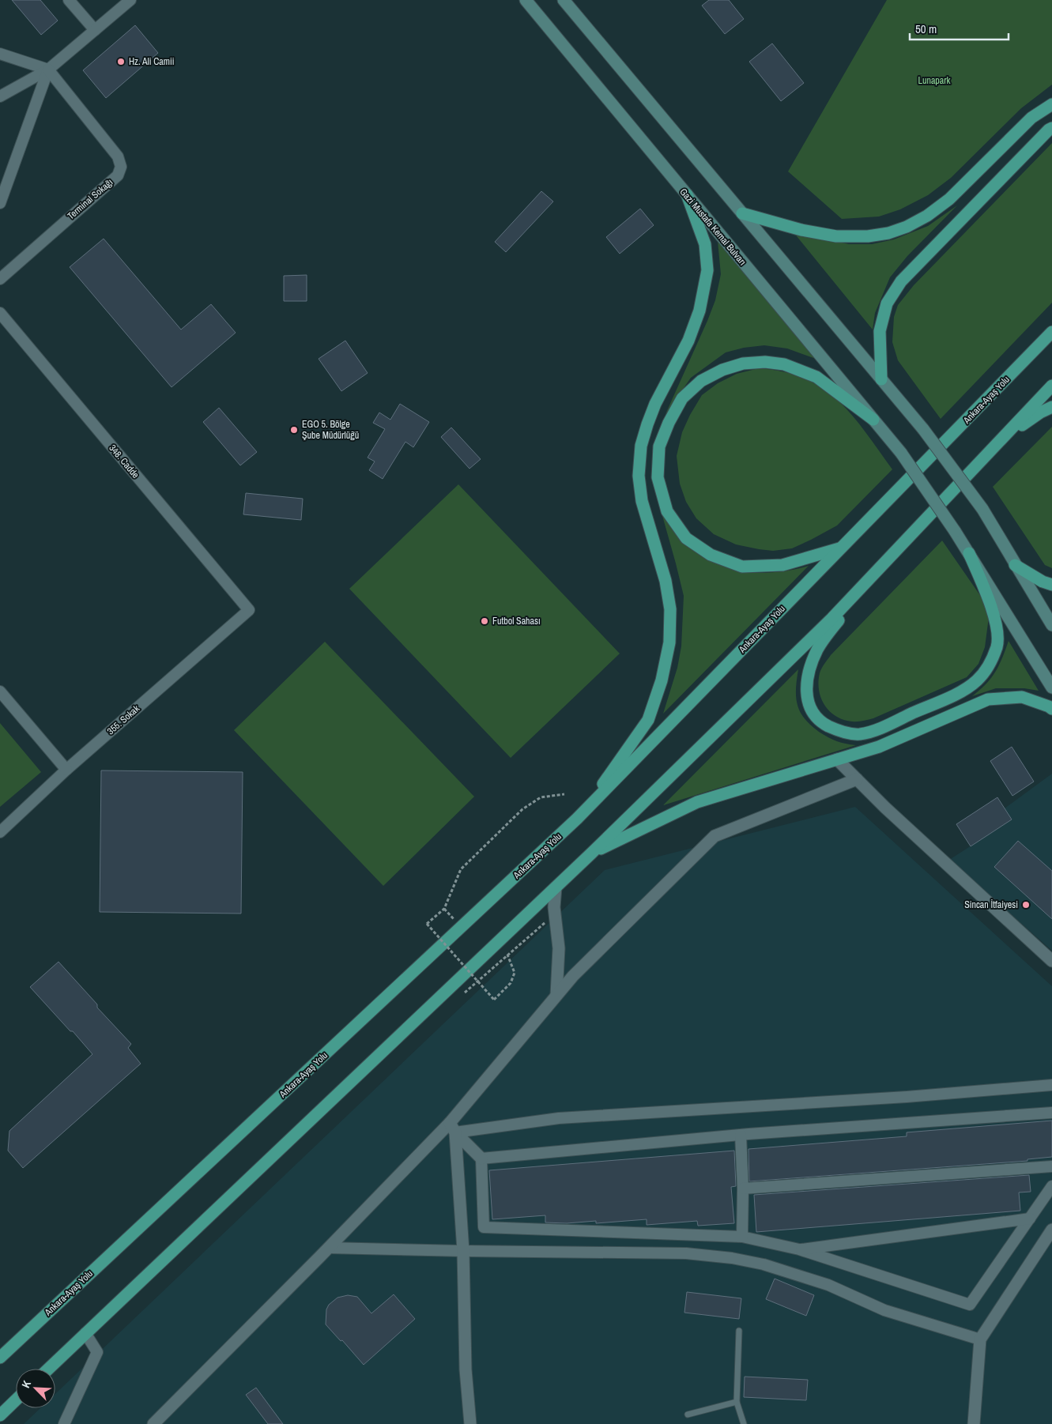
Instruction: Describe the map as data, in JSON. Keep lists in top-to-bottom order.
{
  "streets": {
    "highway": ["Ankara-Ayaş Yolu"],
    "main road": ["Gazi Mustafa Kemal Bulvarı"],
    "street": ["Terminal Sokağı", "348. Cadde", "355. Sokak"]
  },
  "crossings": [
    ["348. Cadde", "355. Sokak"]
  ],
  "parks": ["Lunapark"],
  "places": [
    "Hz. Ali Camii",
    "EGO 5. Bölge Şube Müdürlüğü",
    "Futbol Sahası",
    "Sincan İtfaiyesi"
  ],
  "scale_bar": "50 m",
  "north": "top left"
}
